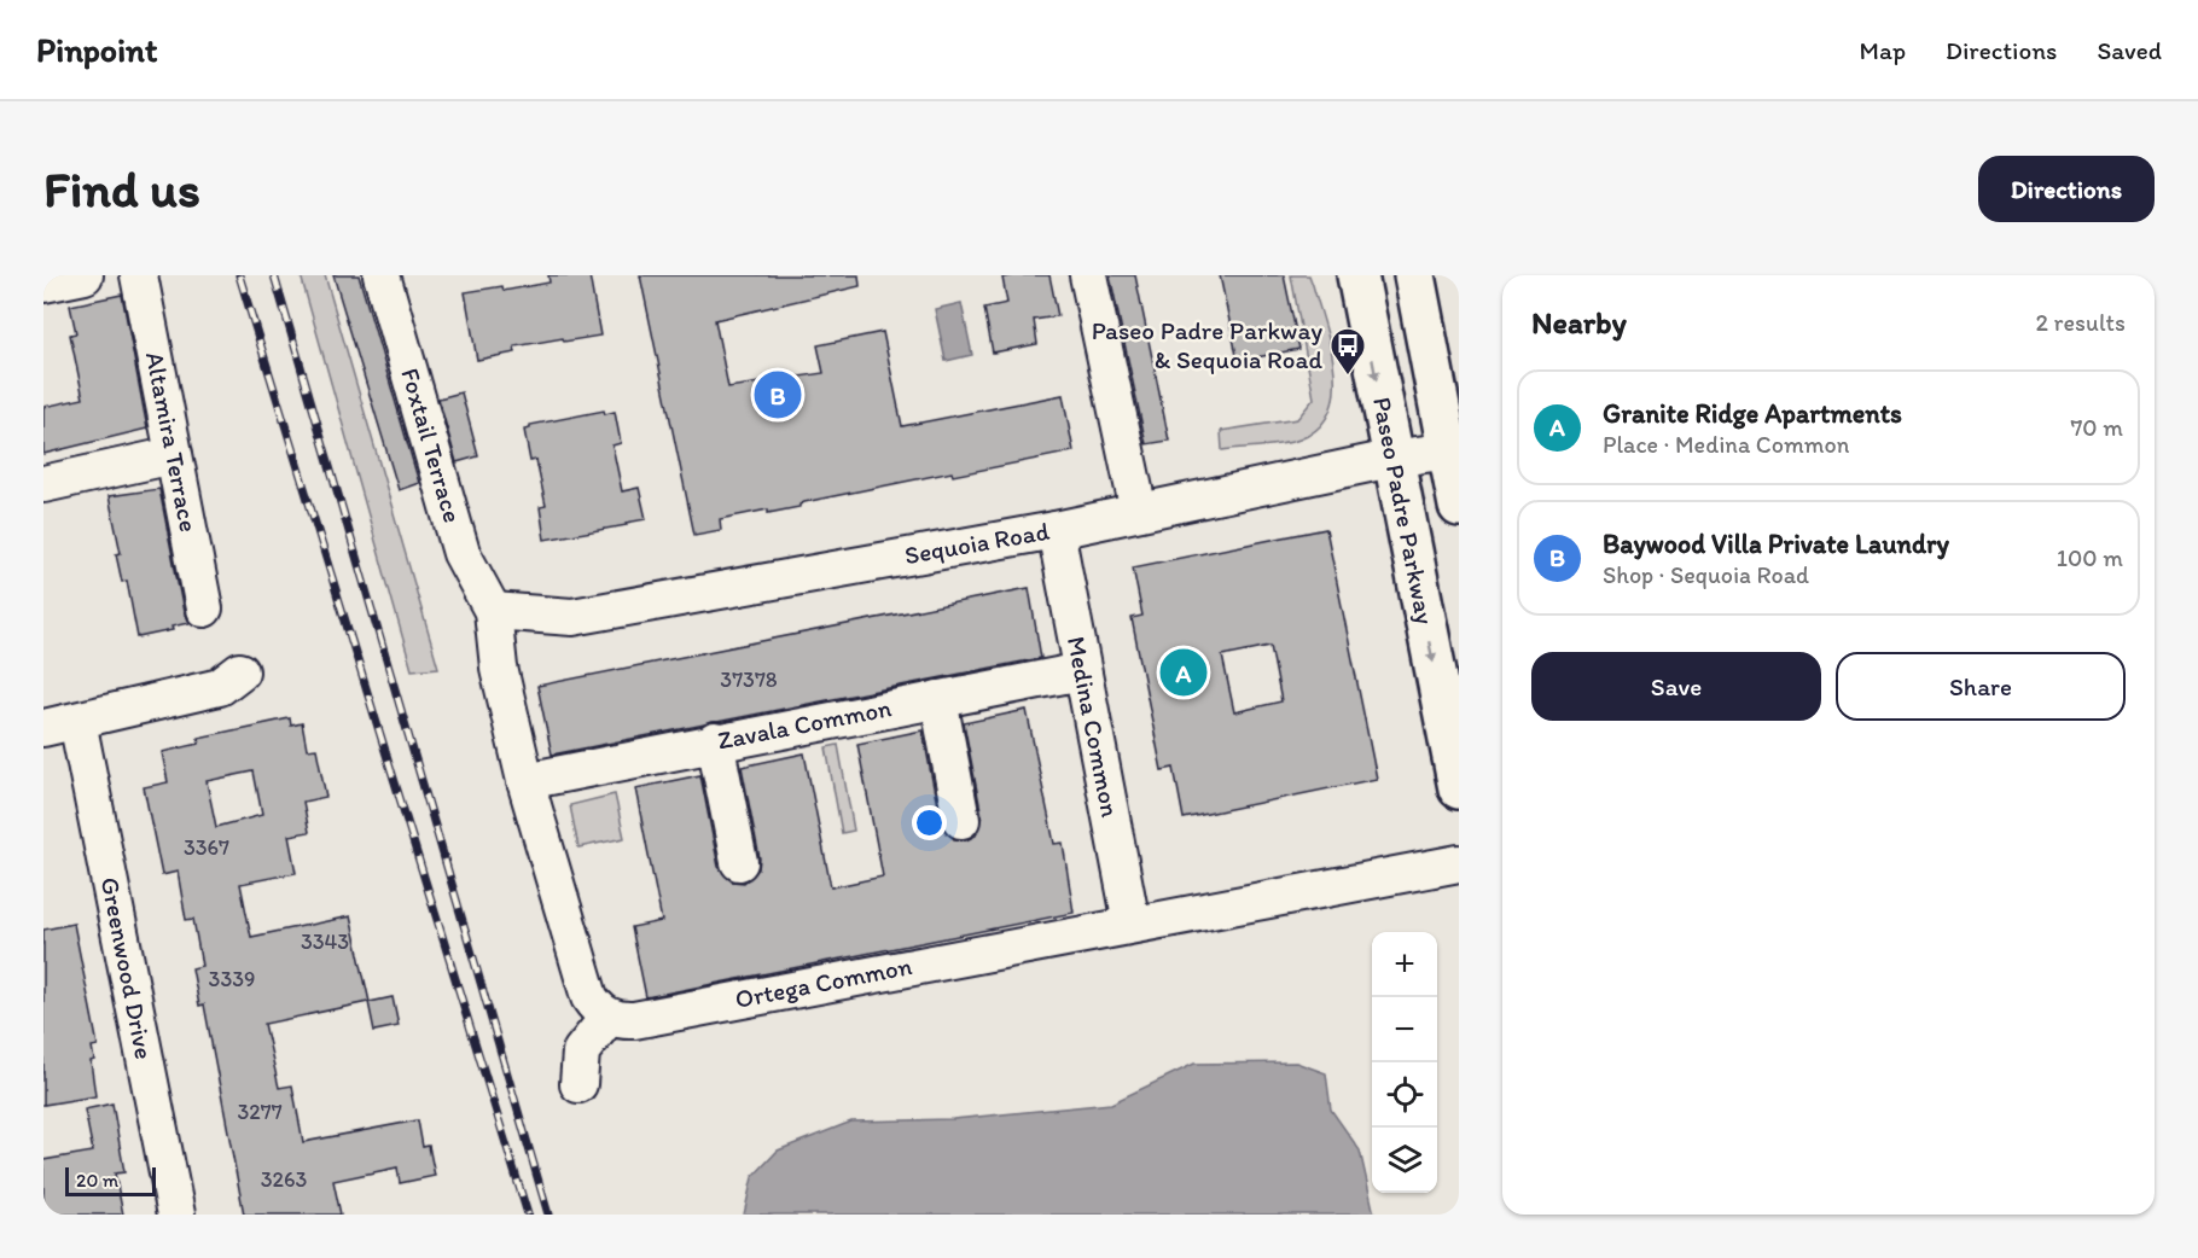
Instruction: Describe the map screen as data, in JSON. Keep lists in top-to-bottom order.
{
  "streets": {
    "main road": ["Paseo Padre Parkway"],
    "street": [
      "Altamira Terrace",
      "Foxtail Terrace",
      "Sequoia Road",
      "Zavala Common",
      "Medina Common",
      "Greenwood Drive",
      "Ortega Common"
    ]
  },
  "crossings": [
    ["Foxtail Terrace", "Sequoia Road"],
    ["Paseo Padre Parkway", "Sequoia Road"],
    ["Sequoia Road", "Medina Common"],
    ["Zavala Common", "Medina Common"],
    ["Medina Common", "Ortega Common"]
  ],
  "places": {
    "bus stop": ["Paseo Padre Parkway & Sequoia Road"]
  },
  "house_numbers": [
    "37378",
    "3367",
    "3343",
    "3339",
    "3277",
    "3263"
  ],
  "scale_bar": "20 m",
  "page": {
    "header": "Pinpoint",
    "nav": ["Map", "Directions", "Saved"],
    "buttons": [
      "Directions",
      ["Save", "Share"]
    ],
    "title": "Find us",
    "heading": ["Nearby", "2 results"],
    "pins": ["B", "A"],
    "list": [
      {
        "mark": "A",
        "name": "Granite Ridge Apartments",
        "note": "Place · Medina Common",
        "value": "70 m"
      },
      {
        "mark": "B",
        "name": "Baywood Villa Private Laundry",
        "note": "Shop · Sequoia Road",
        "value": "100 m"
      }
    ],
    "map_buttons": ["+", "−"],
    "scale": "20 m"
  }
}
